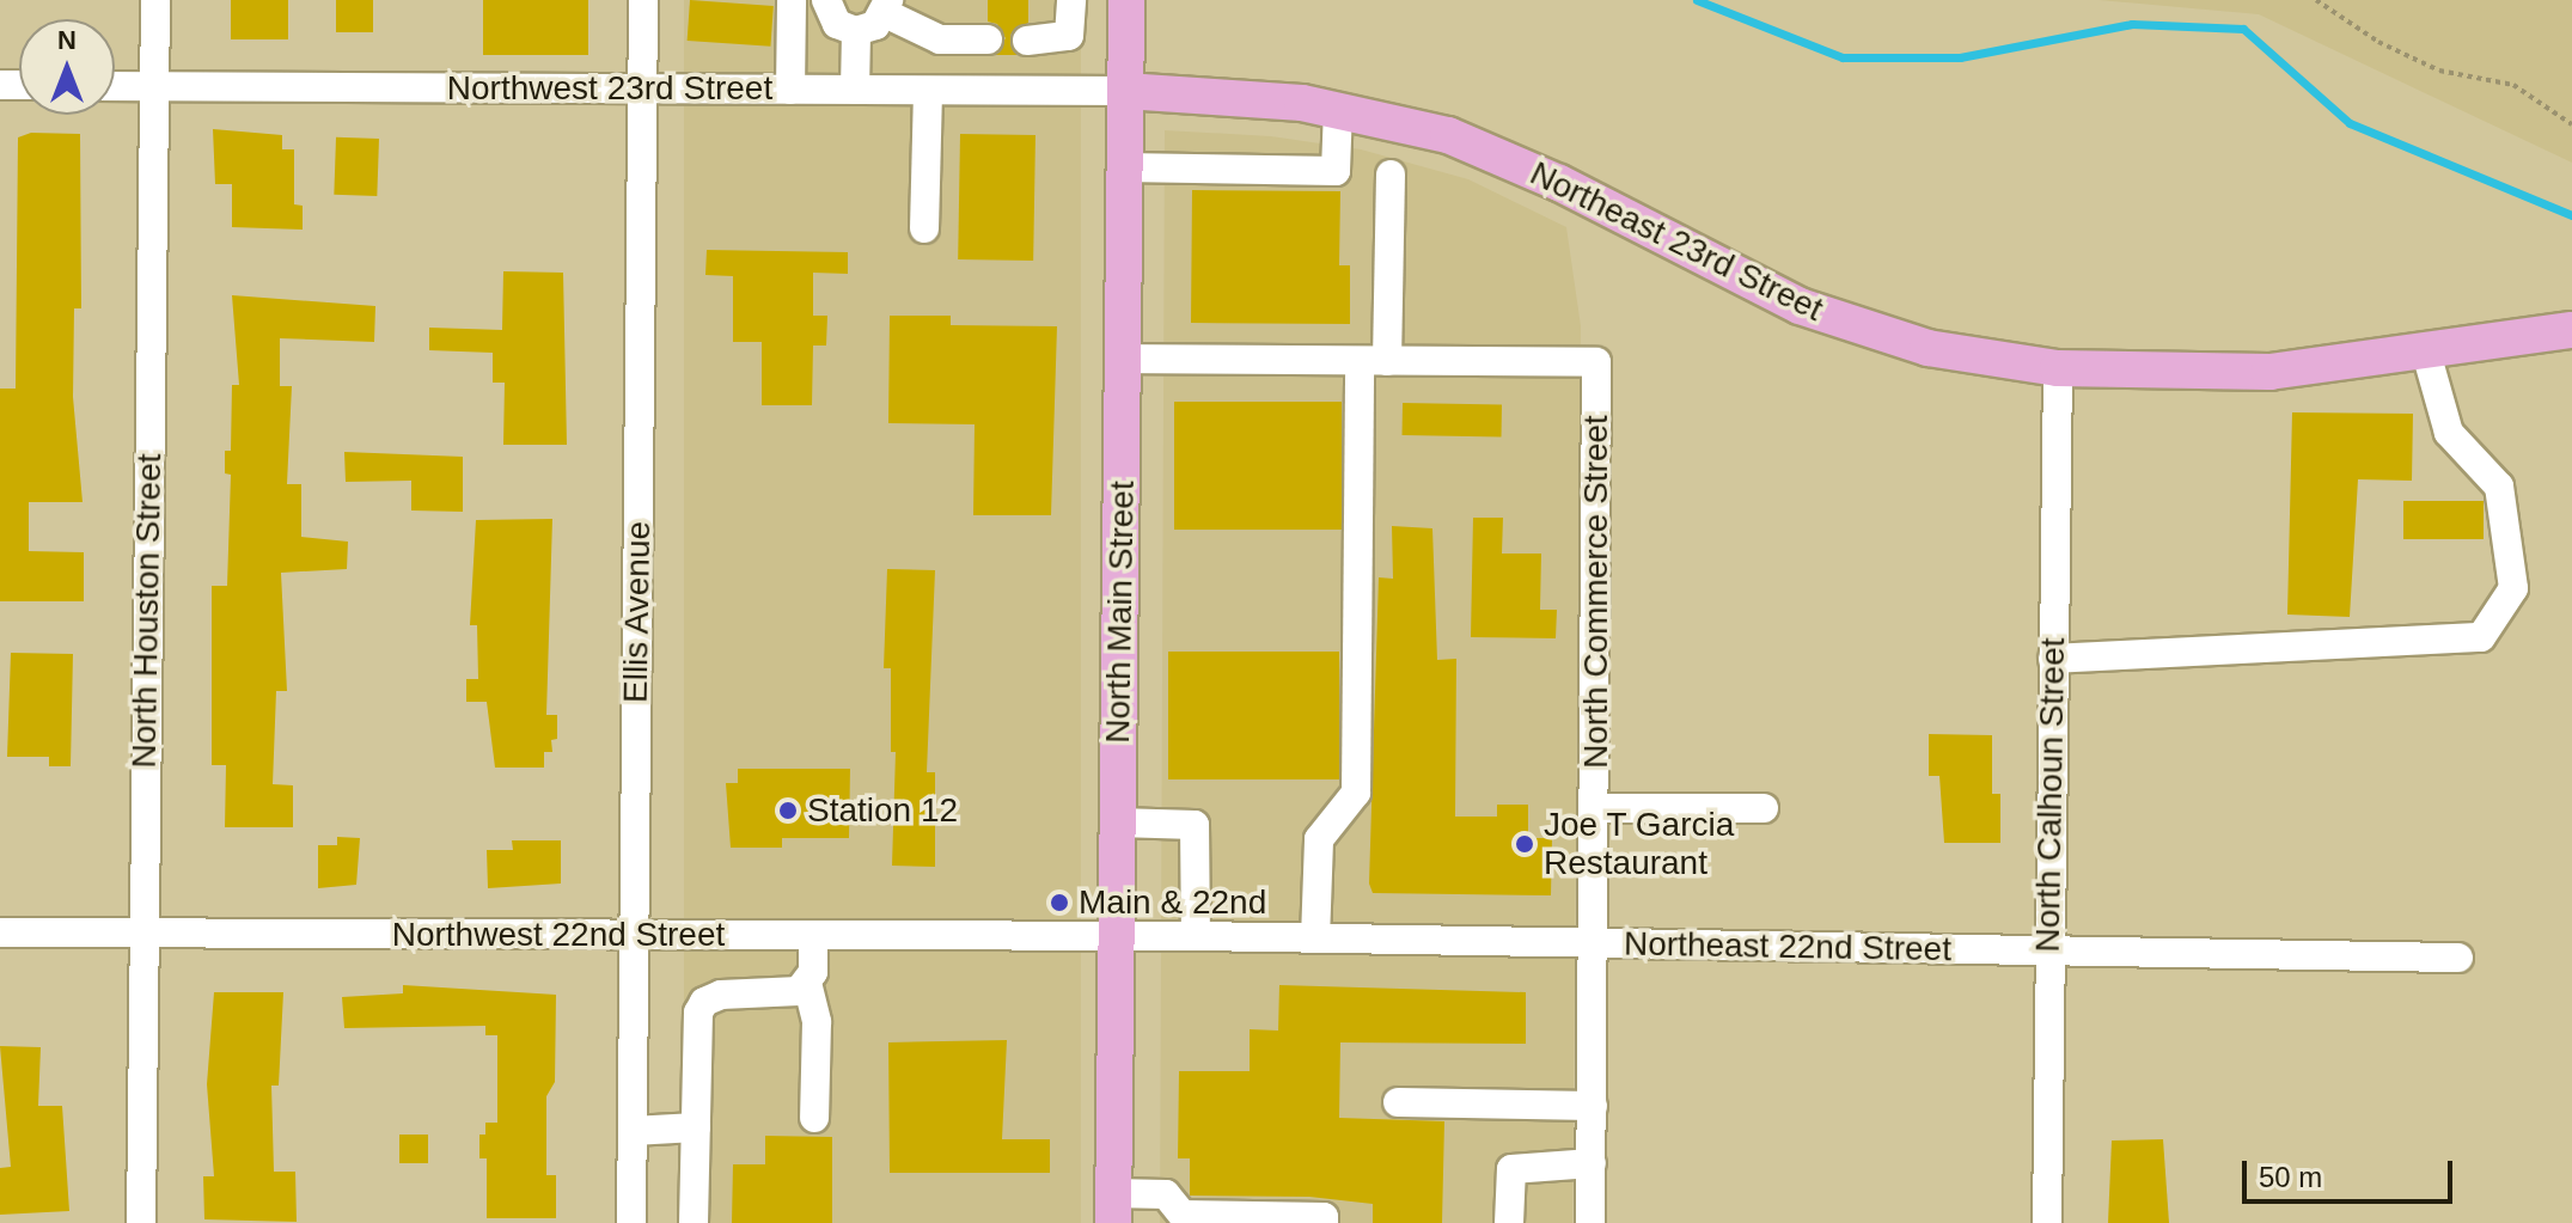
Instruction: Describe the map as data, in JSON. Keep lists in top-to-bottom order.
{
  "streets": {
    "main road": ["Northeast 23rd Street", "North Main Street"],
    "street": [
      "Northwest 23rd Street",
      "North Commerce Street",
      "North Houston Street",
      "Ellis Avenue",
      "North Calhoun Street",
      "Northwest 22nd Street",
      "Northeast 22nd Street"
    ]
  },
  "crossings": [
    ["Northwest 23rd Street", "Northeast 23rd Street"],
    ["Northwest 23rd Street", "North Houston Street"],
    ["Northwest 23rd Street", "Ellis Avenue"],
    ["Northwest 23rd Street", "North Main Street"],
    ["Northeast 23rd Street", "North Main Street"],
    ["Northeast 23rd Street", "North Calhoun Street"],
    ["North Commerce Street", "Northeast 22nd Street"],
    ["North Houston Street", "Northwest 22nd Street"],
    ["Ellis Avenue", "Northwest 22nd Street"],
    ["North Main Street", "Northwest 22nd Street"],
    ["North Main Street", "Northeast 22nd Street"],
    ["North Calhoun Street", "Northeast 22nd Street"],
    ["Northwest 22nd Street", "Northeast 22nd Street"]
  ],
  "places": ["Station 12", "Joe T Garcia Restaurant", "Main & 22nd"],
  "scale_bar": "50 m",
  "north": "top"
}
